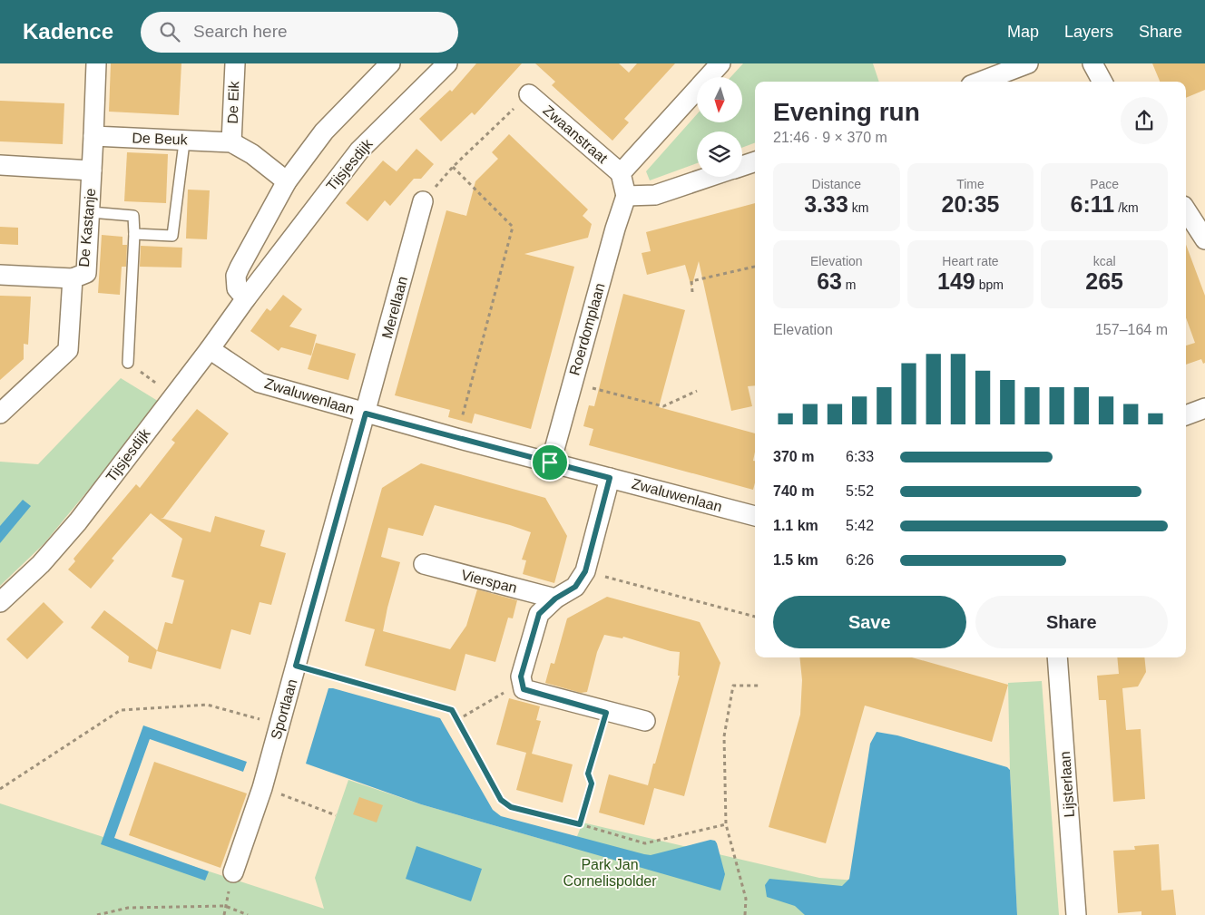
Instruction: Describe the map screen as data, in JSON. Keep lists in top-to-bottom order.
{
  "streets": {
    "street": [
      "De Eik",
      "Zwaanstraat",
      "De Beuk",
      "Tijsjesdijk",
      "De Kastanje",
      "Merellaan",
      "Roerdomplaan",
      "Zwaluwenlaan",
      "Vierspan",
      "Sportlaan",
      "Lijsterlaan"
    ]
  },
  "crossings": [
    ["De Eik", "De Beuk"],
    ["Zwaanstraat", "Roerdomplaan"],
    ["De Beuk", "De Kastanje"],
    ["Tijsjesdijk", "Zwaluwenlaan"],
    ["Merellaan", "Zwaluwenlaan"],
    ["Merellaan", "Sportlaan"],
    ["Roerdomplaan", "Zwaluwenlaan"],
    ["Zwaluwenlaan", "Sportlaan"]
  ],
  "parks": ["Park Jan Cornelispolder"],
  "north": "bottom",
  "page": {
    "header": "Kadence",
    "search": "Search here",
    "nav": ["Map", "Layers", "Share"],
    "heading": ["Evening run", "21:46 · 9 × 370 m"],
    "stats": [
      ["Distance", "3.33 km"],
      ["Time", "20:35"],
      ["Pace", "6:11 /km"],
      ["Elevation", "63 m"],
      ["Heart rate", "149 bpm"],
      ["kcal", "265"]
    ],
    "chart": ["Elevation", "157–164 m"],
    "list": [
      {
        "name": "370 m",
        "note": "6:33"
      },
      {
        "name": "740 m",
        "note": "5:52"
      },
      {
        "name": "1.1 km",
        "note": "5:42"
      },
      {
        "name": "1.5 km",
        "note": "6:26"
      }
    ],
    "buttons": ["Save", "Share"]
  }
}
